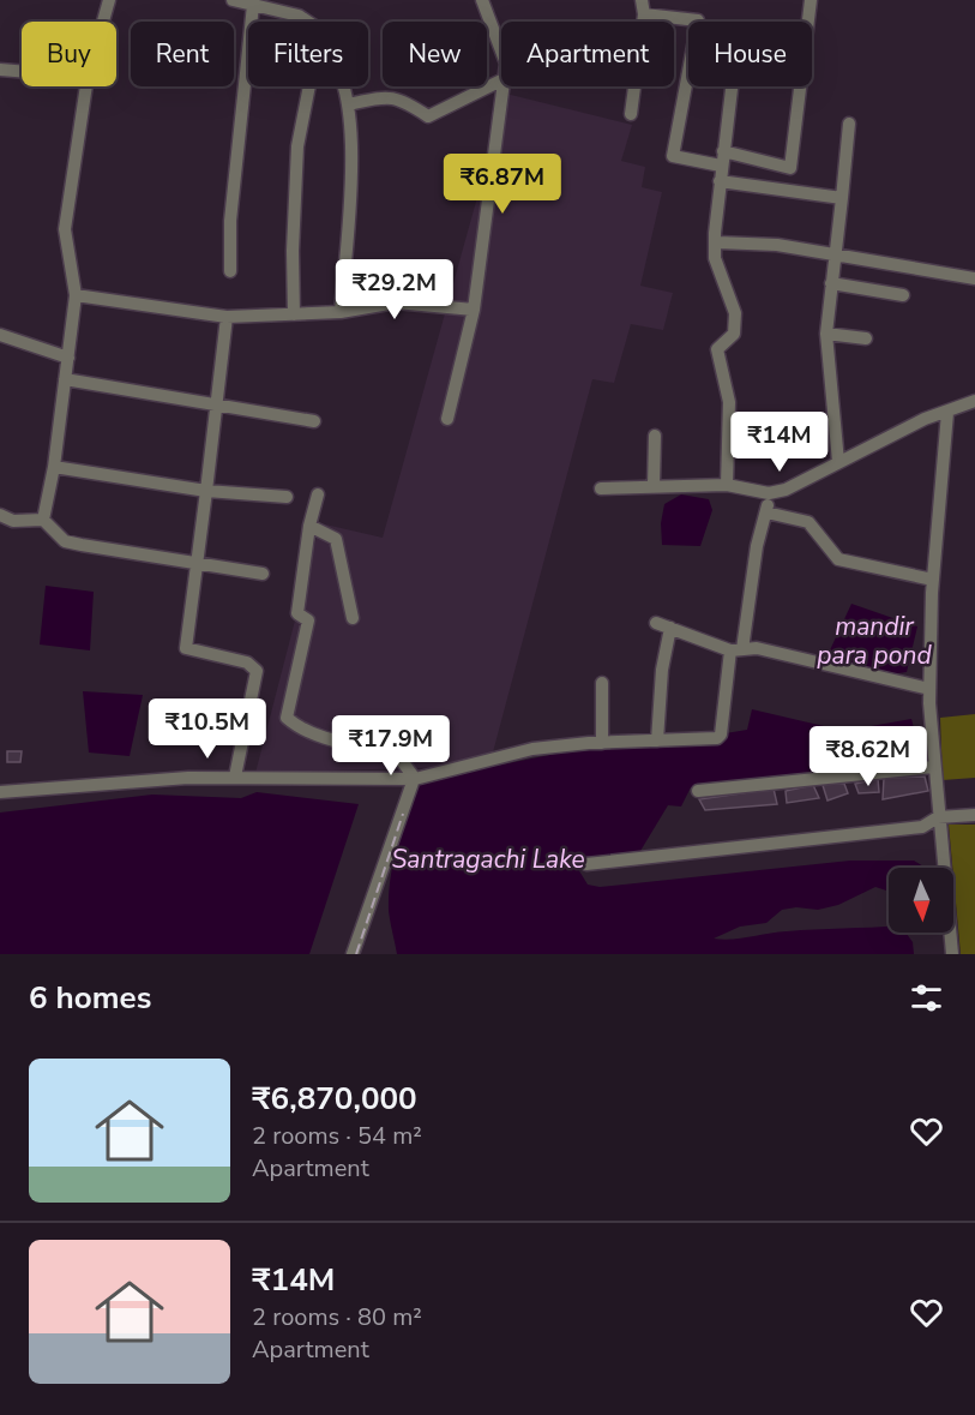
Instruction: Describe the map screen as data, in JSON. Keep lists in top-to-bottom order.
{
  "water": ["mandir para pond", "Santragachi Lake"],
  "north": "bottom",
  "page": {
    "chip": [
      "Buy",
      "Rent",
      "Filters",
      "New",
      "Apartment",
      "House"
    ],
    "price": [
      "₹6.87M",
      "₹29.2M",
      "₹14M",
      "₹10.5M",
      "₹17.9M",
      "₹8.62M"
    ],
    "heading": "6 homes",
    "list": [
      {
        "name": "₹6,870,000",
        "note": "2 rooms · 54 m² · Apartment"
      },
      {
        "name": "₹14M",
        "note": "2 rooms · 80 m² · Apartment"
      }
    ]
  }
}
